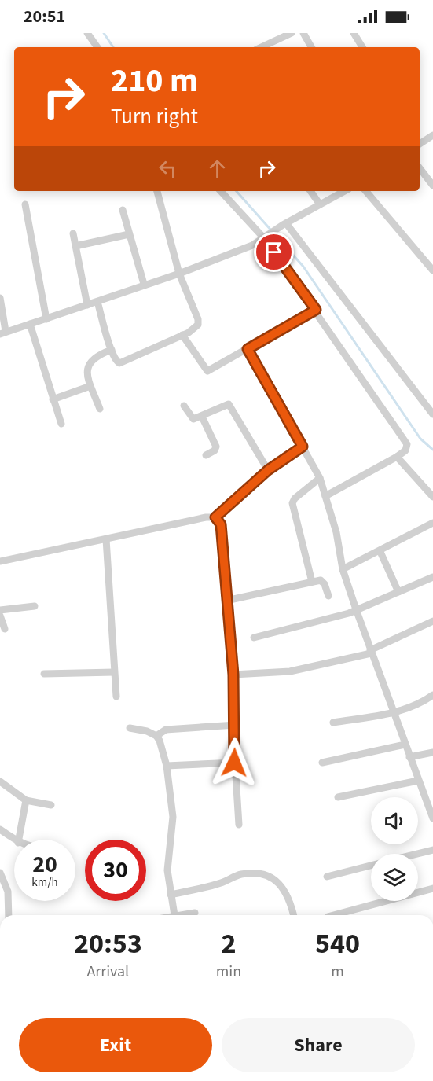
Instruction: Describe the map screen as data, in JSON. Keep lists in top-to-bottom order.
{
  "page": {
    "status": "20:51",
    "turn": ["210 m", "Turn right"],
    "speed": "20 km/h",
    "limit": "30",
    "eta": [
      "20:53",
      "Arrival",
      "2",
      "min",
      "540",
      "m"
    ],
    "buttons": ["Exit", "Share"]
  }
}
